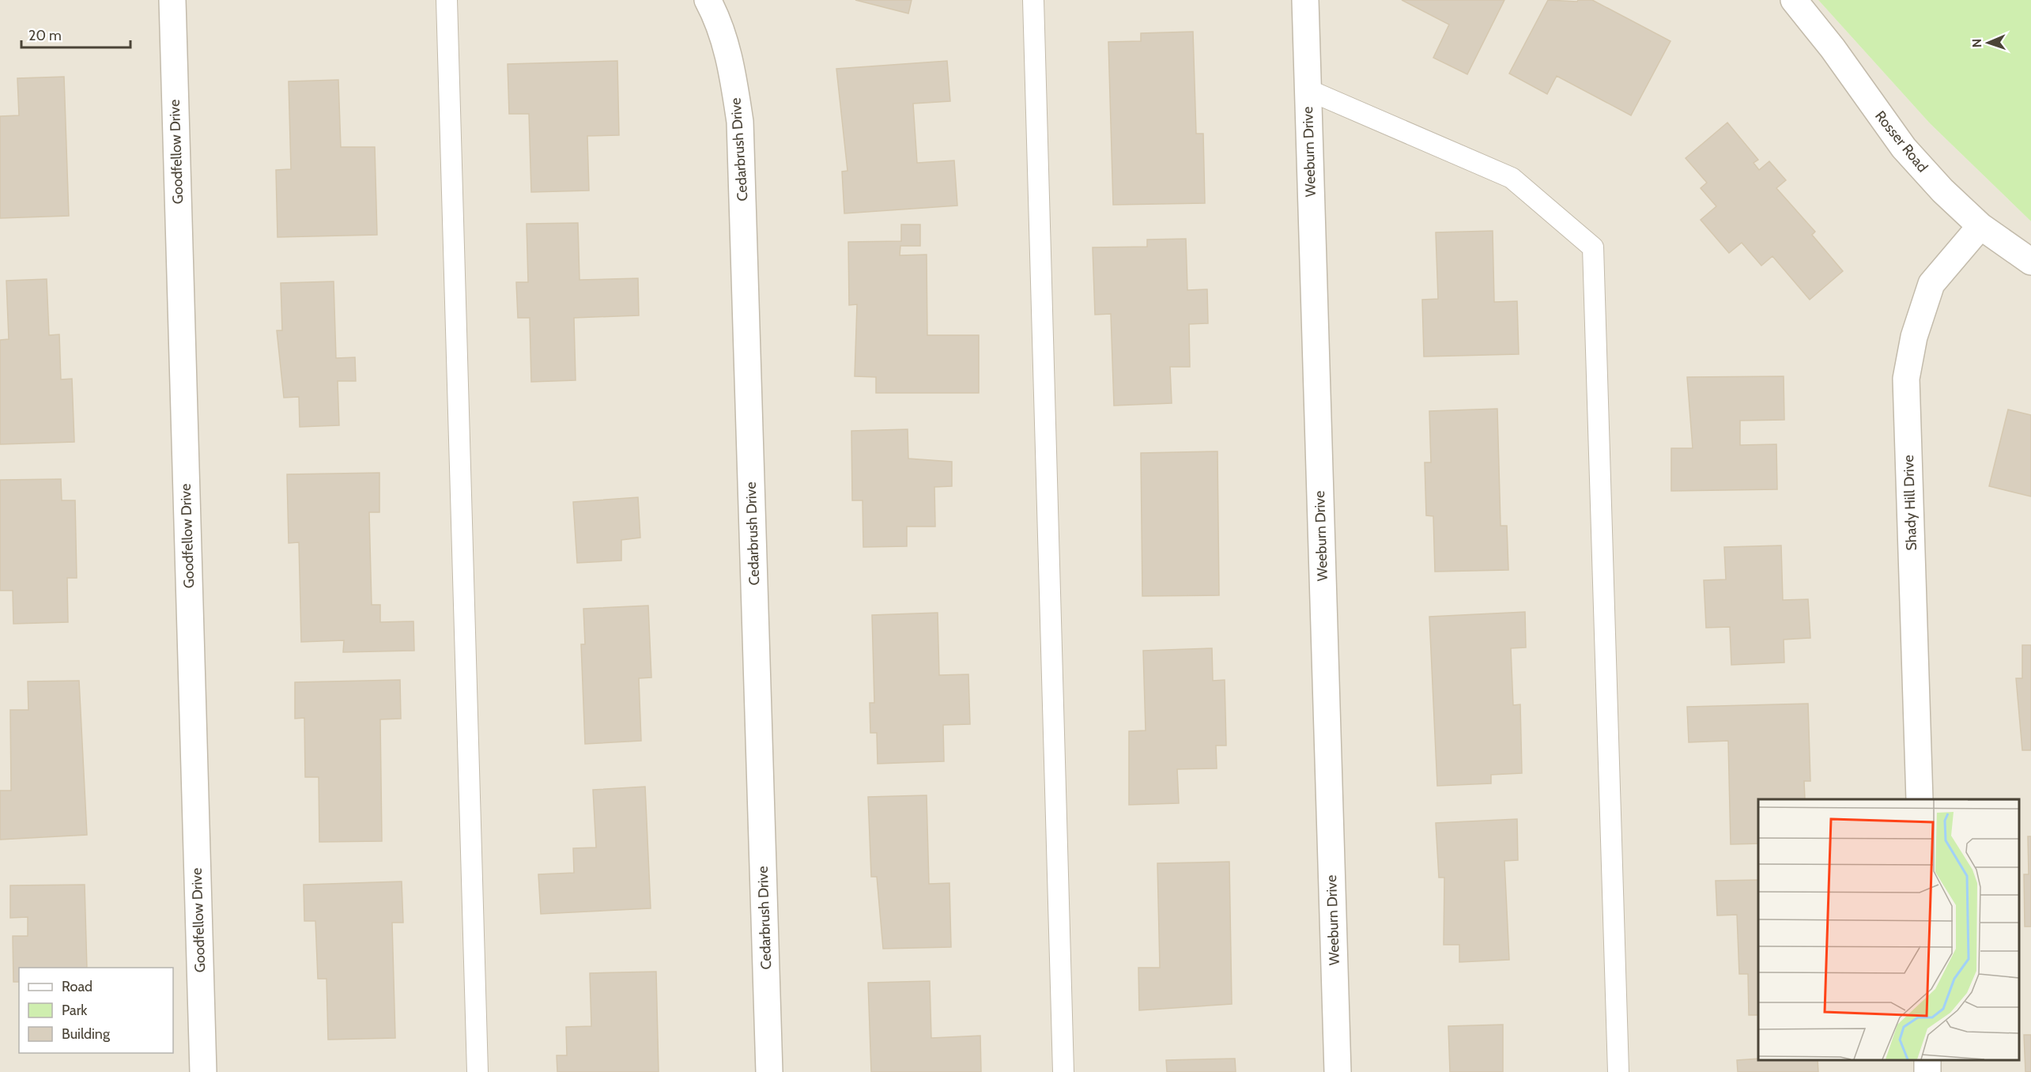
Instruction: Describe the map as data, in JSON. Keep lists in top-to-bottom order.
{
  "streets": {
    "street": [
      "Rosser Road",
      "Cedarbrush Drive",
      "Goodfellow Drive",
      "Weeburn Drive",
      "Shady Hill Drive"
    ]
  },
  "crossings": [
    ["Rosser Road", "Shady Hill Drive"]
  ],
  "legend": ["Road", "Park", "Building"],
  "scale_bar": "20 m",
  "north": "left"
}
